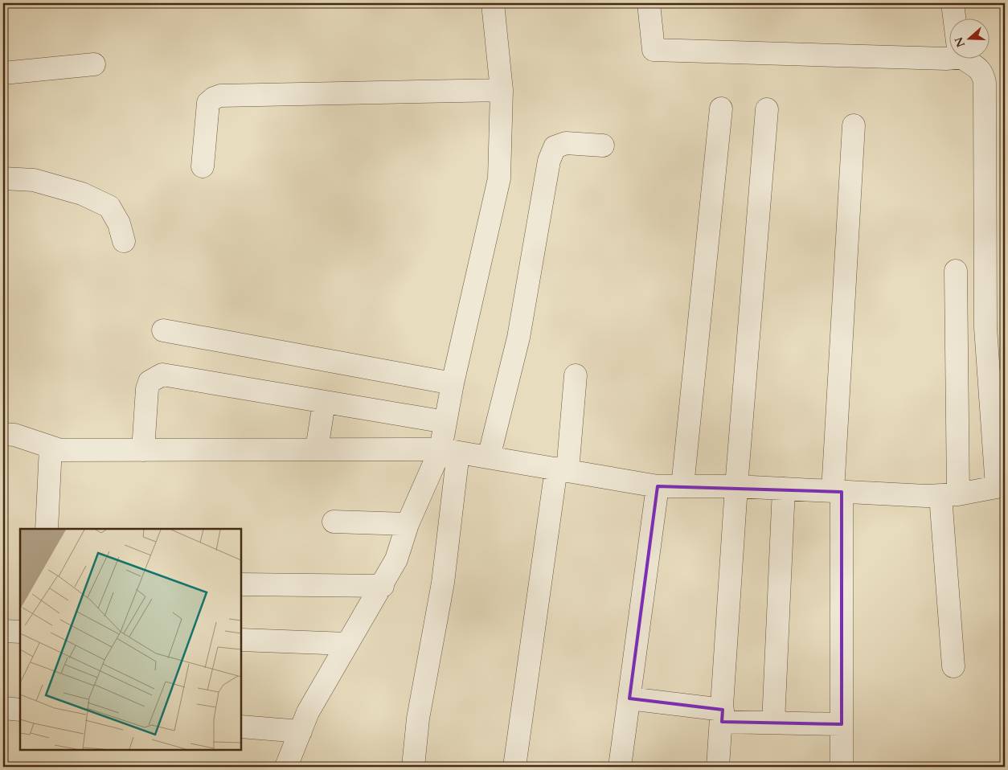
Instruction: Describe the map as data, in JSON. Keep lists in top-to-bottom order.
{
  "north": "left"
}
